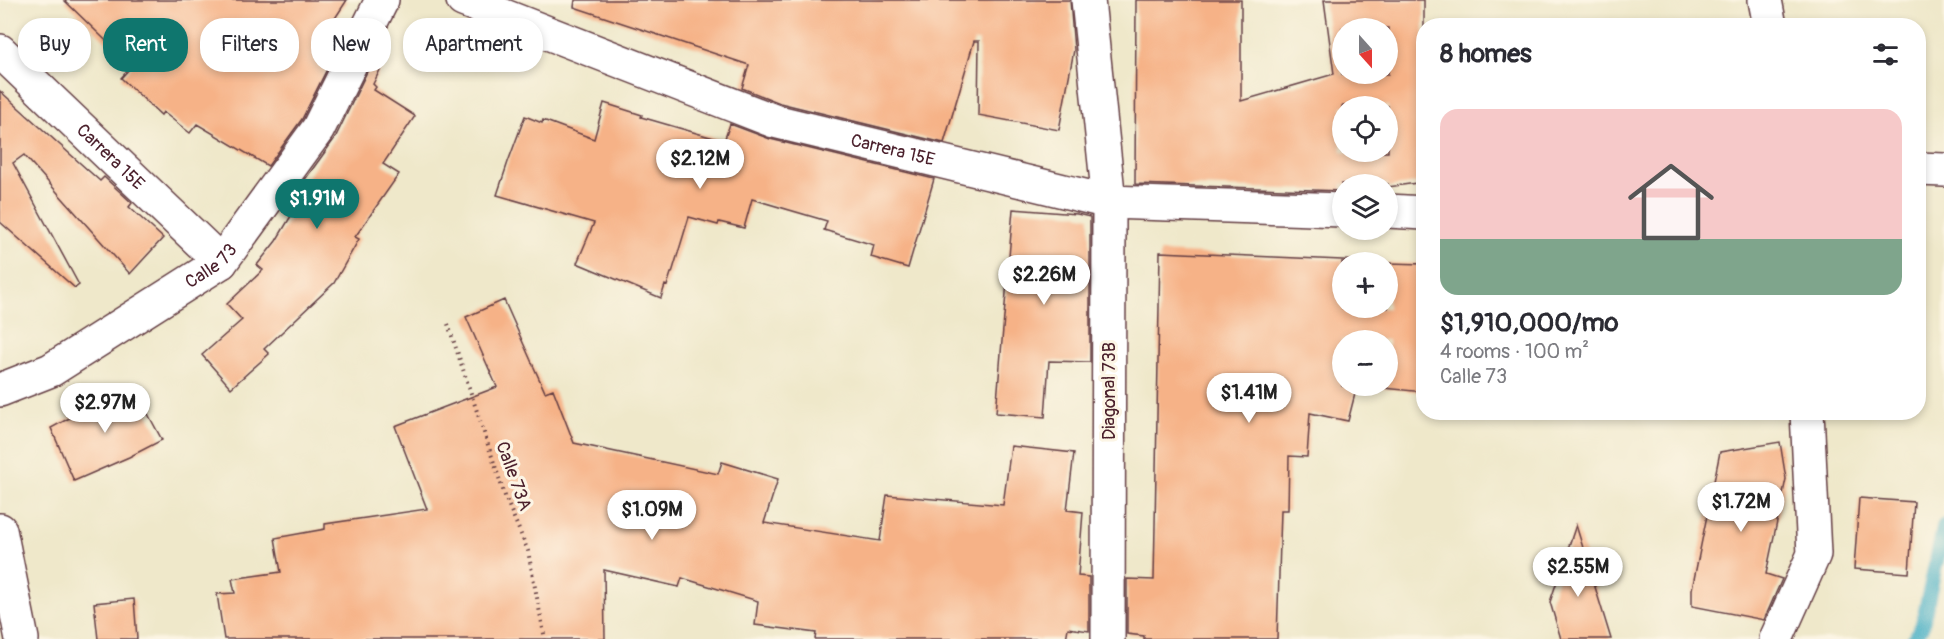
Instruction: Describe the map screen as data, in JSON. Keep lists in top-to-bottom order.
{
  "streets": {
    "street": ["Carrera 15E", "Calle 73", "Diagonal 73B"],
    "path": ["Calle 73A"]
  },
  "crossings": [
    ["Carrera 15E", "Calle 73"],
    ["Carrera 15E", "Diagonal 73B"]
  ],
  "north": "bottom",
  "page": {
    "map_buttons": ["+", "−"],
    "chip": [
      "Buy",
      "Rent",
      "Filters",
      "New",
      "Apartment"
    ],
    "heading": "8 homes",
    "list": [
      {
        "name": "$1,910,000/mo",
        "note": "4 rooms · 100 m² · Calle 73"
      }
    ],
    "price": [
      "$2.12M",
      "$1.91M",
      "$2.26M",
      "$1.41M",
      "$2.97M",
      "$1.72M",
      "$1.09M",
      "$2.55M"
    ]
  }
}
